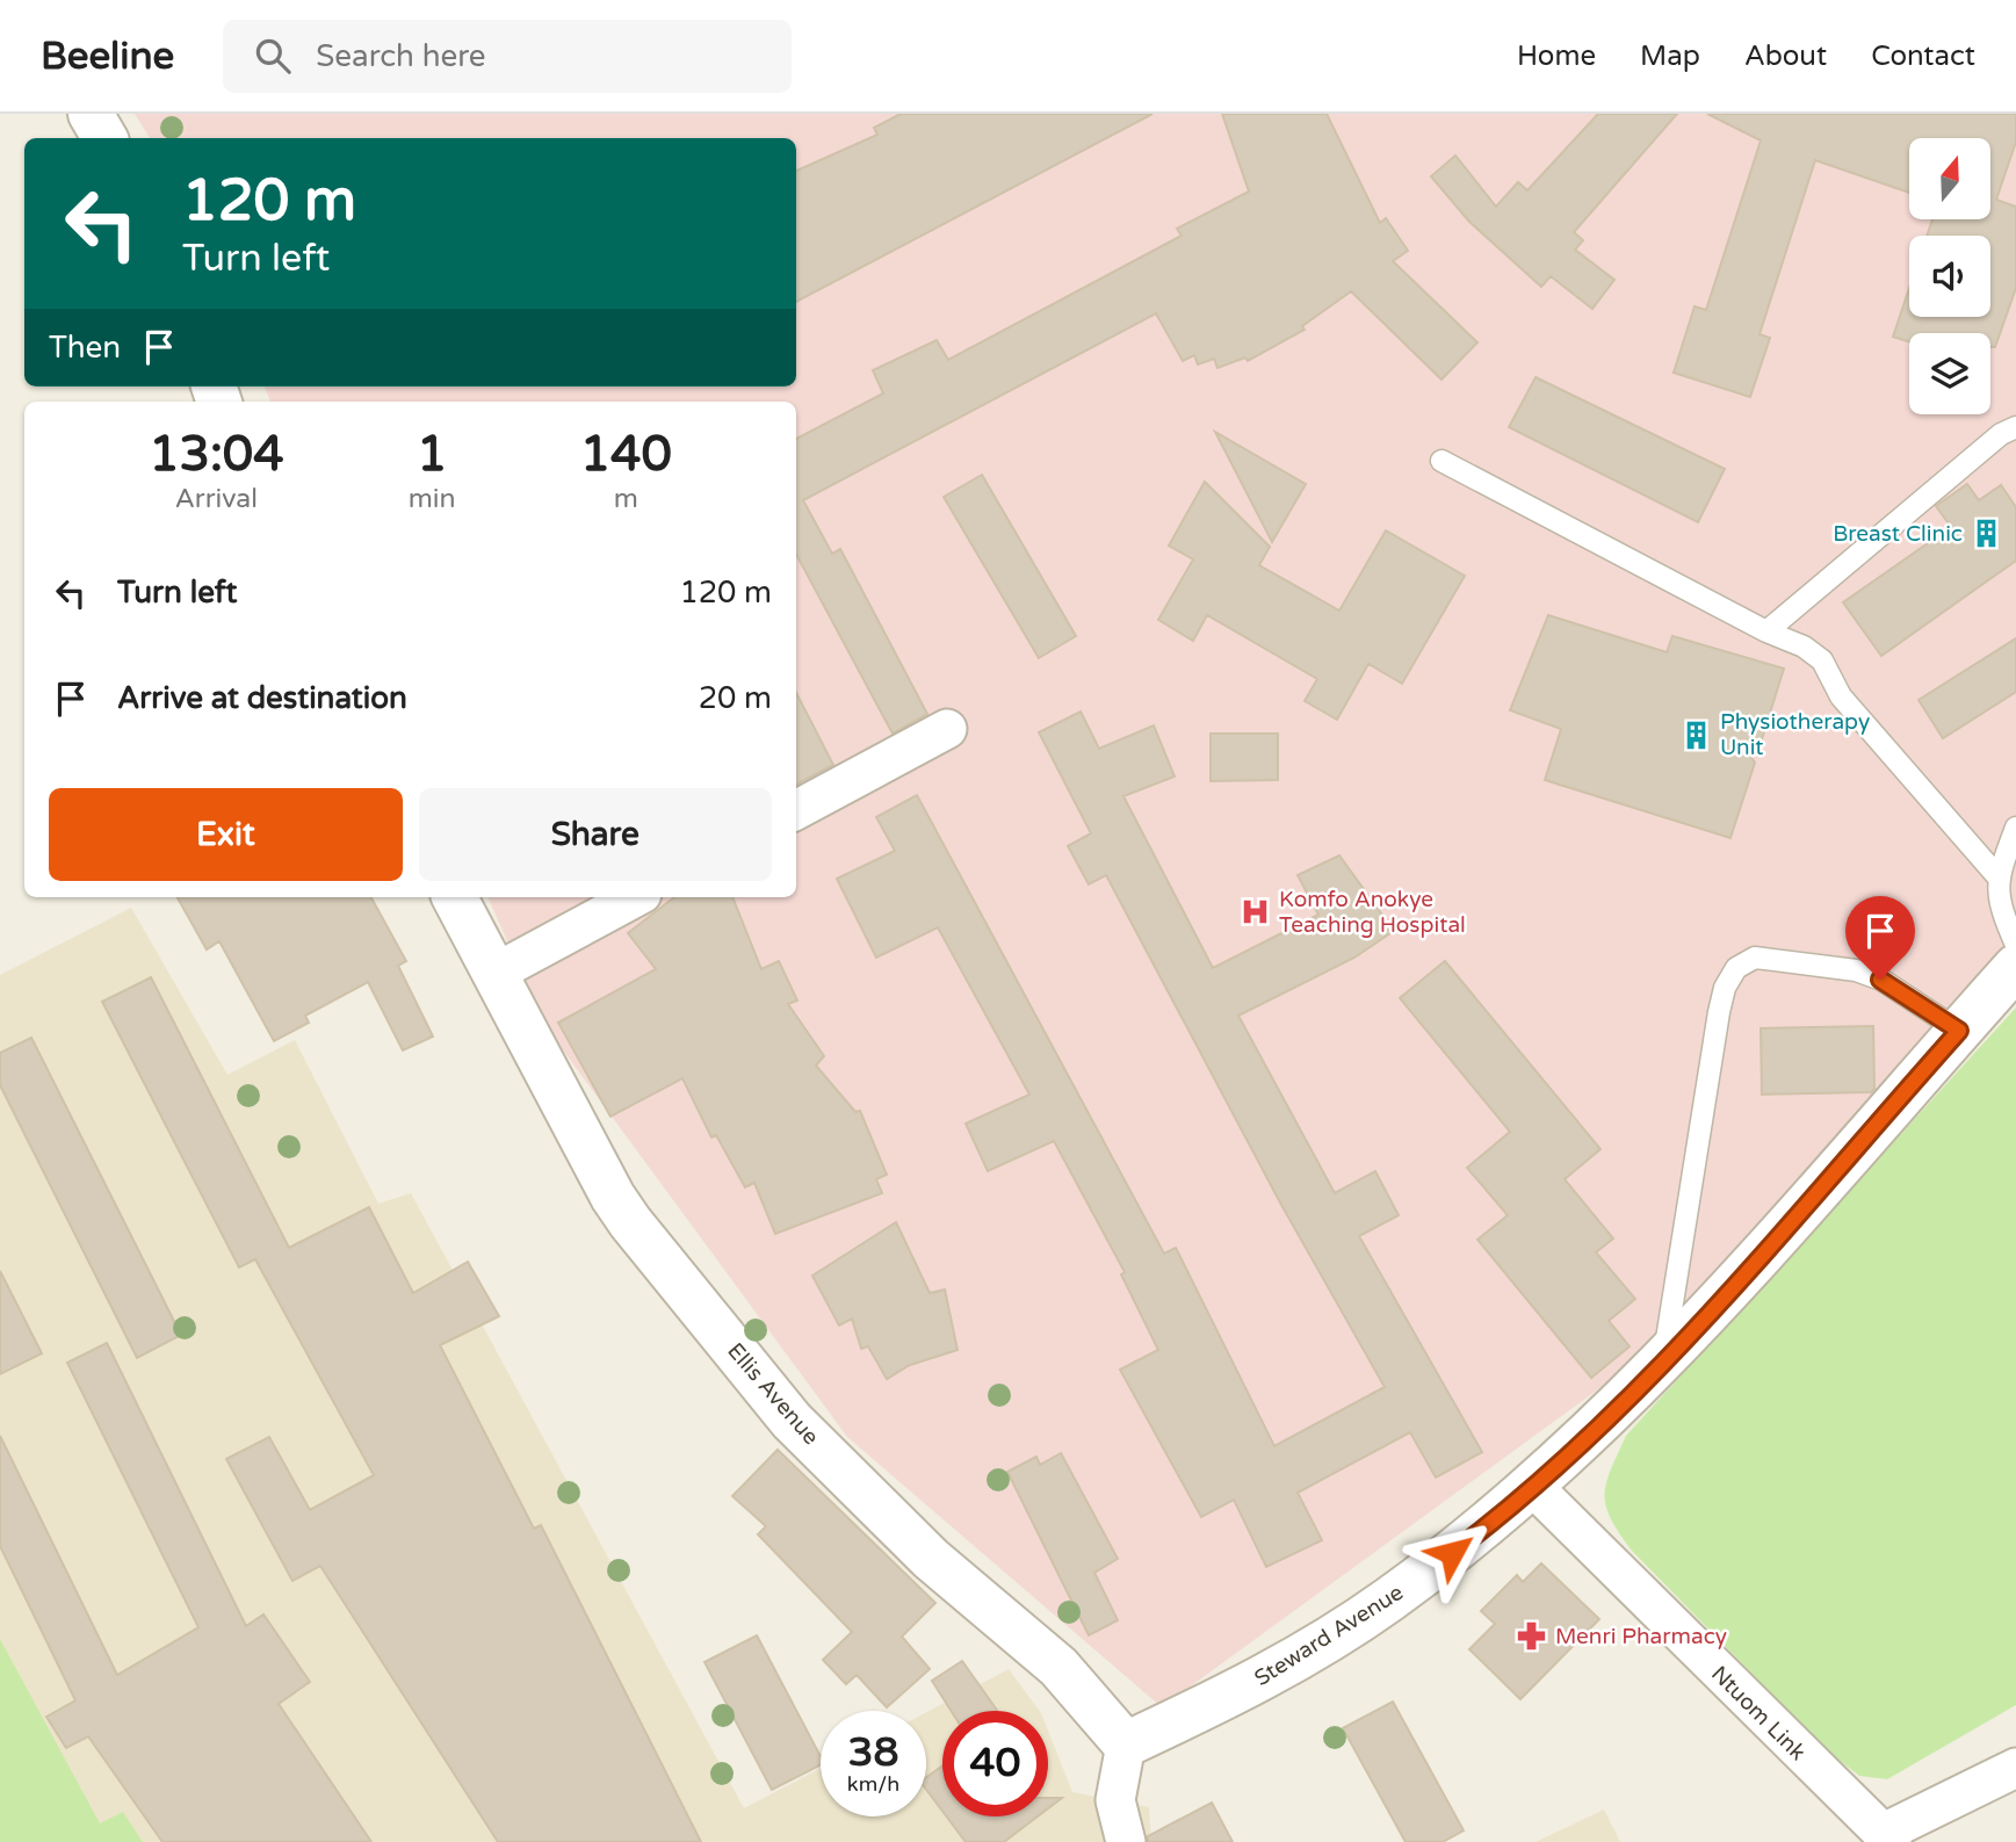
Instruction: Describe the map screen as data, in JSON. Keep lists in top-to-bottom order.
{
  "streets": {
    "street": ["Ellis Avenue", "Steward Avenue", "Ntuom Link"]
  },
  "crossings": [
    ["Ellis Avenue", "Steward Avenue"],
    ["Steward Avenue", "Ntuom Link"]
  ],
  "places": {
    "building": ["Breast Clinic", "Physiotherapy Unit"],
    "hospital": ["Komfo Anokye Teaching Hospital"],
    "pharmacy": ["Menri Pharmacy"]
  },
  "north": "top",
  "page": {
    "header": "Beeline",
    "search": "Search here",
    "nav": [
      "Home",
      "Map",
      "About",
      "Contact"
    ],
    "turn": ["120 m", "Turn left"],
    "then": "Then",
    "eta": [
      "13:04",
      "Arrival",
      "1",
      "min",
      "140",
      "m"
    ],
    "list": [
      {
        "name": "Turn left",
        "value": "120 m"
      },
      {
        "name": "Arrive at destination",
        "value": "20 m"
      }
    ],
    "buttons": ["Exit", "Share"],
    "speed": "38 km/h",
    "limit": "40"
  }
}
